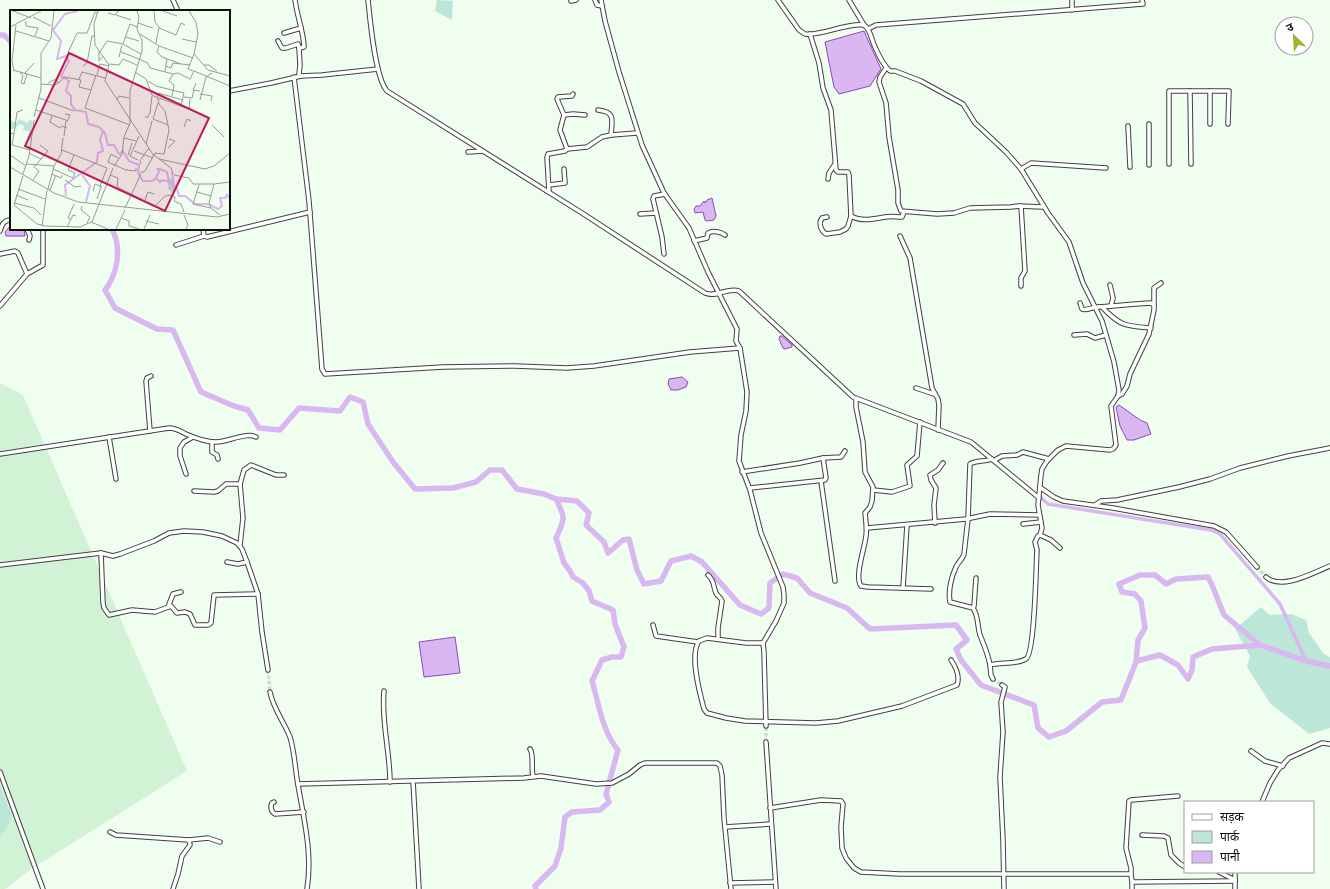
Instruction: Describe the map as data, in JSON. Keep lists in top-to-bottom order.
{
  "legend": ["सड़क", "पार्क", "पानी"],
  "north": "top left"
}
